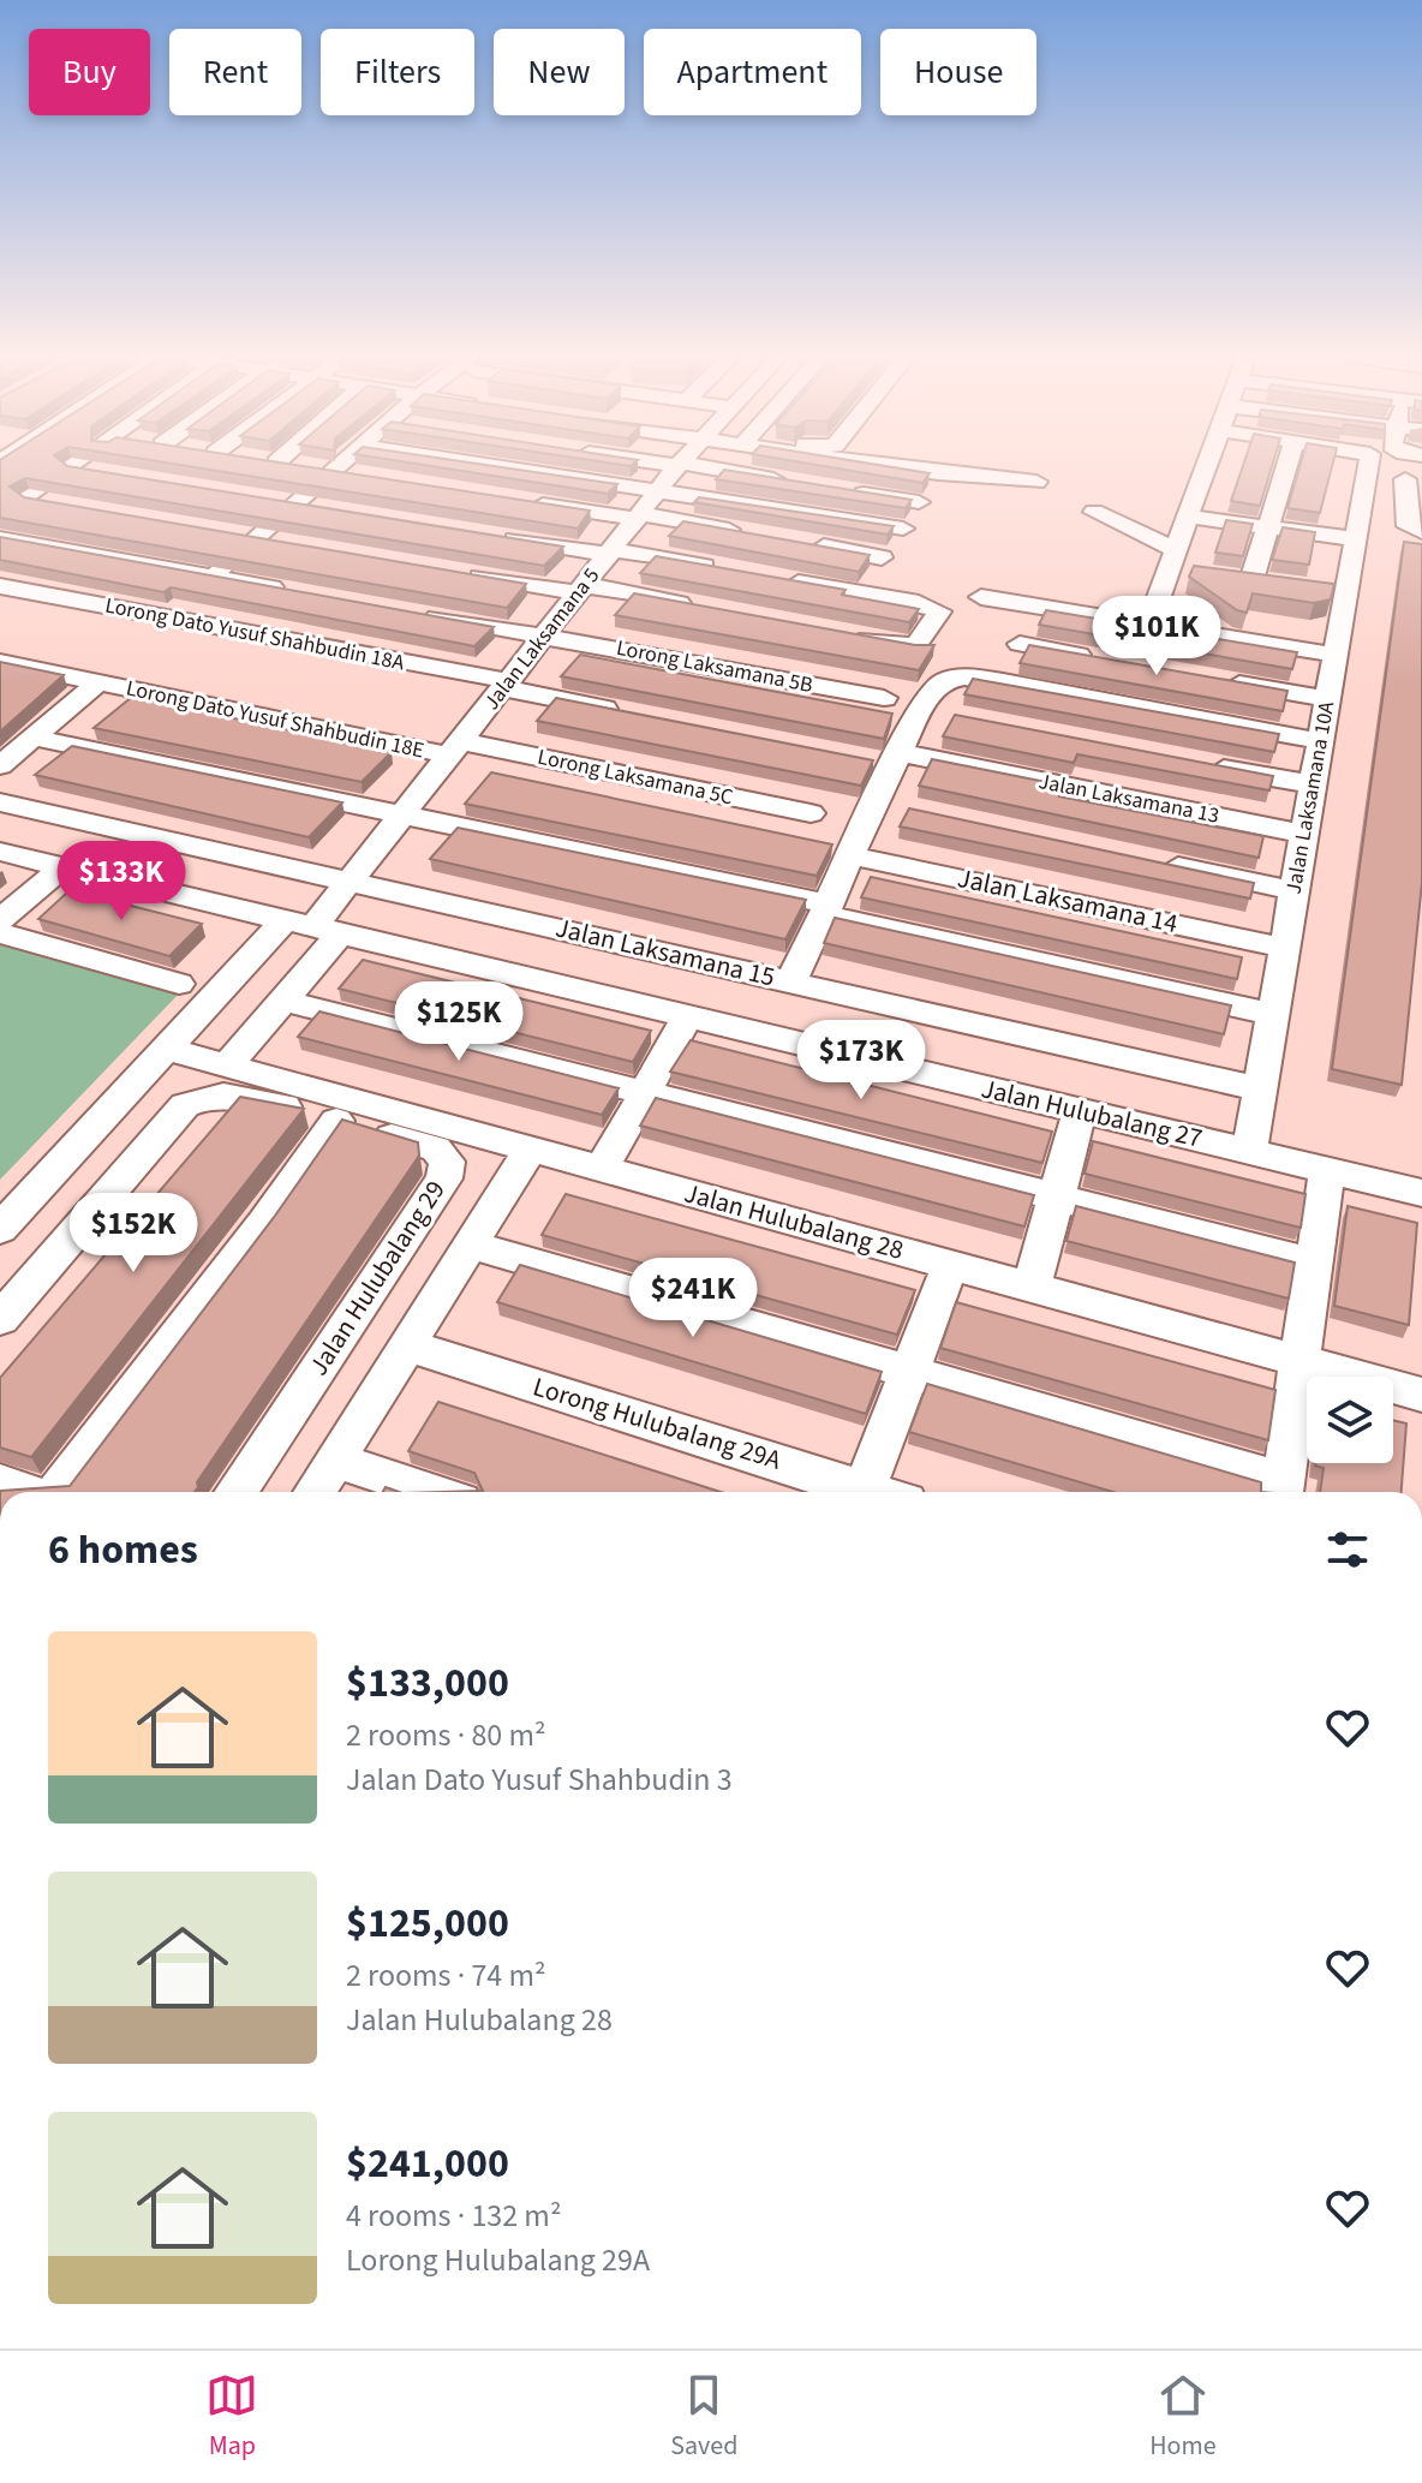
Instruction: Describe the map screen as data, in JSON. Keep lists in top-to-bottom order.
{
  "streets": {
    "street": [
      "Lorong Dato Yusuf Shahbudin 18A",
      "Jalan Laksamana 5",
      "Lorong Laksamana 5B",
      "Lorong Dato Yusuf Shahbudin 18E",
      "Lorong Laksamana 5C",
      "Jalan Laksamana 10A",
      "Jalan Laksamana 13",
      "Jalan Laksamana 14",
      "Jalan Laksamana 15",
      "Jalan Hulubalang 27",
      "Jalan Hulubalang 28",
      "Jalan Hulubalang 29",
      "Lorong Hulubalang 29A"
    ]
  },
  "crossings": [
    ["Lorong Dato Yusuf Shahbudin 18A", "Jalan Laksamana 5"],
    ["Jalan Laksamana 5", "Lorong Laksamana 5B"],
    ["Jalan Laksamana 5", "Lorong Dato Yusuf Shahbudin 18E"],
    ["Jalan Laksamana 5", "Lorong Laksamana 5C"],
    ["Jalan Laksamana 5", "Jalan Laksamana 15"],
    ["Jalan Laksamana 5", "Jalan Hulubalang 27"],
    ["Lorong Dato Yusuf Shahbudin 18E", "Lorong Laksamana 5C"],
    ["Jalan Laksamana 10A", "Jalan Laksamana 13"],
    ["Jalan Laksamana 10A", "Jalan Laksamana 14"],
    ["Jalan Laksamana 10A", "Jalan Laksamana 15"],
    ["Jalan Laksamana 10A", "Jalan Hulubalang 27"],
    ["Jalan Hulubalang 28", "Jalan Hulubalang 29"],
    ["Jalan Hulubalang 29", "Lorong Hulubalang 29A"]
  ],
  "page": {
    "chip": [
      "Buy",
      "Rent",
      "Filters",
      "New",
      "Apartment",
      "House"
    ],
    "price": [
      "$101K",
      "$133K",
      "$125K",
      "$173K",
      "$152K",
      "$241K"
    ],
    "heading": "6 homes",
    "list": [
      {
        "name": "$133,000",
        "note": "2 rooms · 80 m² · Jalan Dato Yusuf Shahbudin 3"
      },
      {
        "name": "$125,000",
        "note": "2 rooms · 74 m² · Jalan Hulubalang 28"
      },
      {
        "name": "$241,000",
        "note": "4 rooms · 132 m² · Lorong Hulubalang 29A"
      }
    ],
    "tabs": ["Map", "Saved", "Home"]
  }
}
